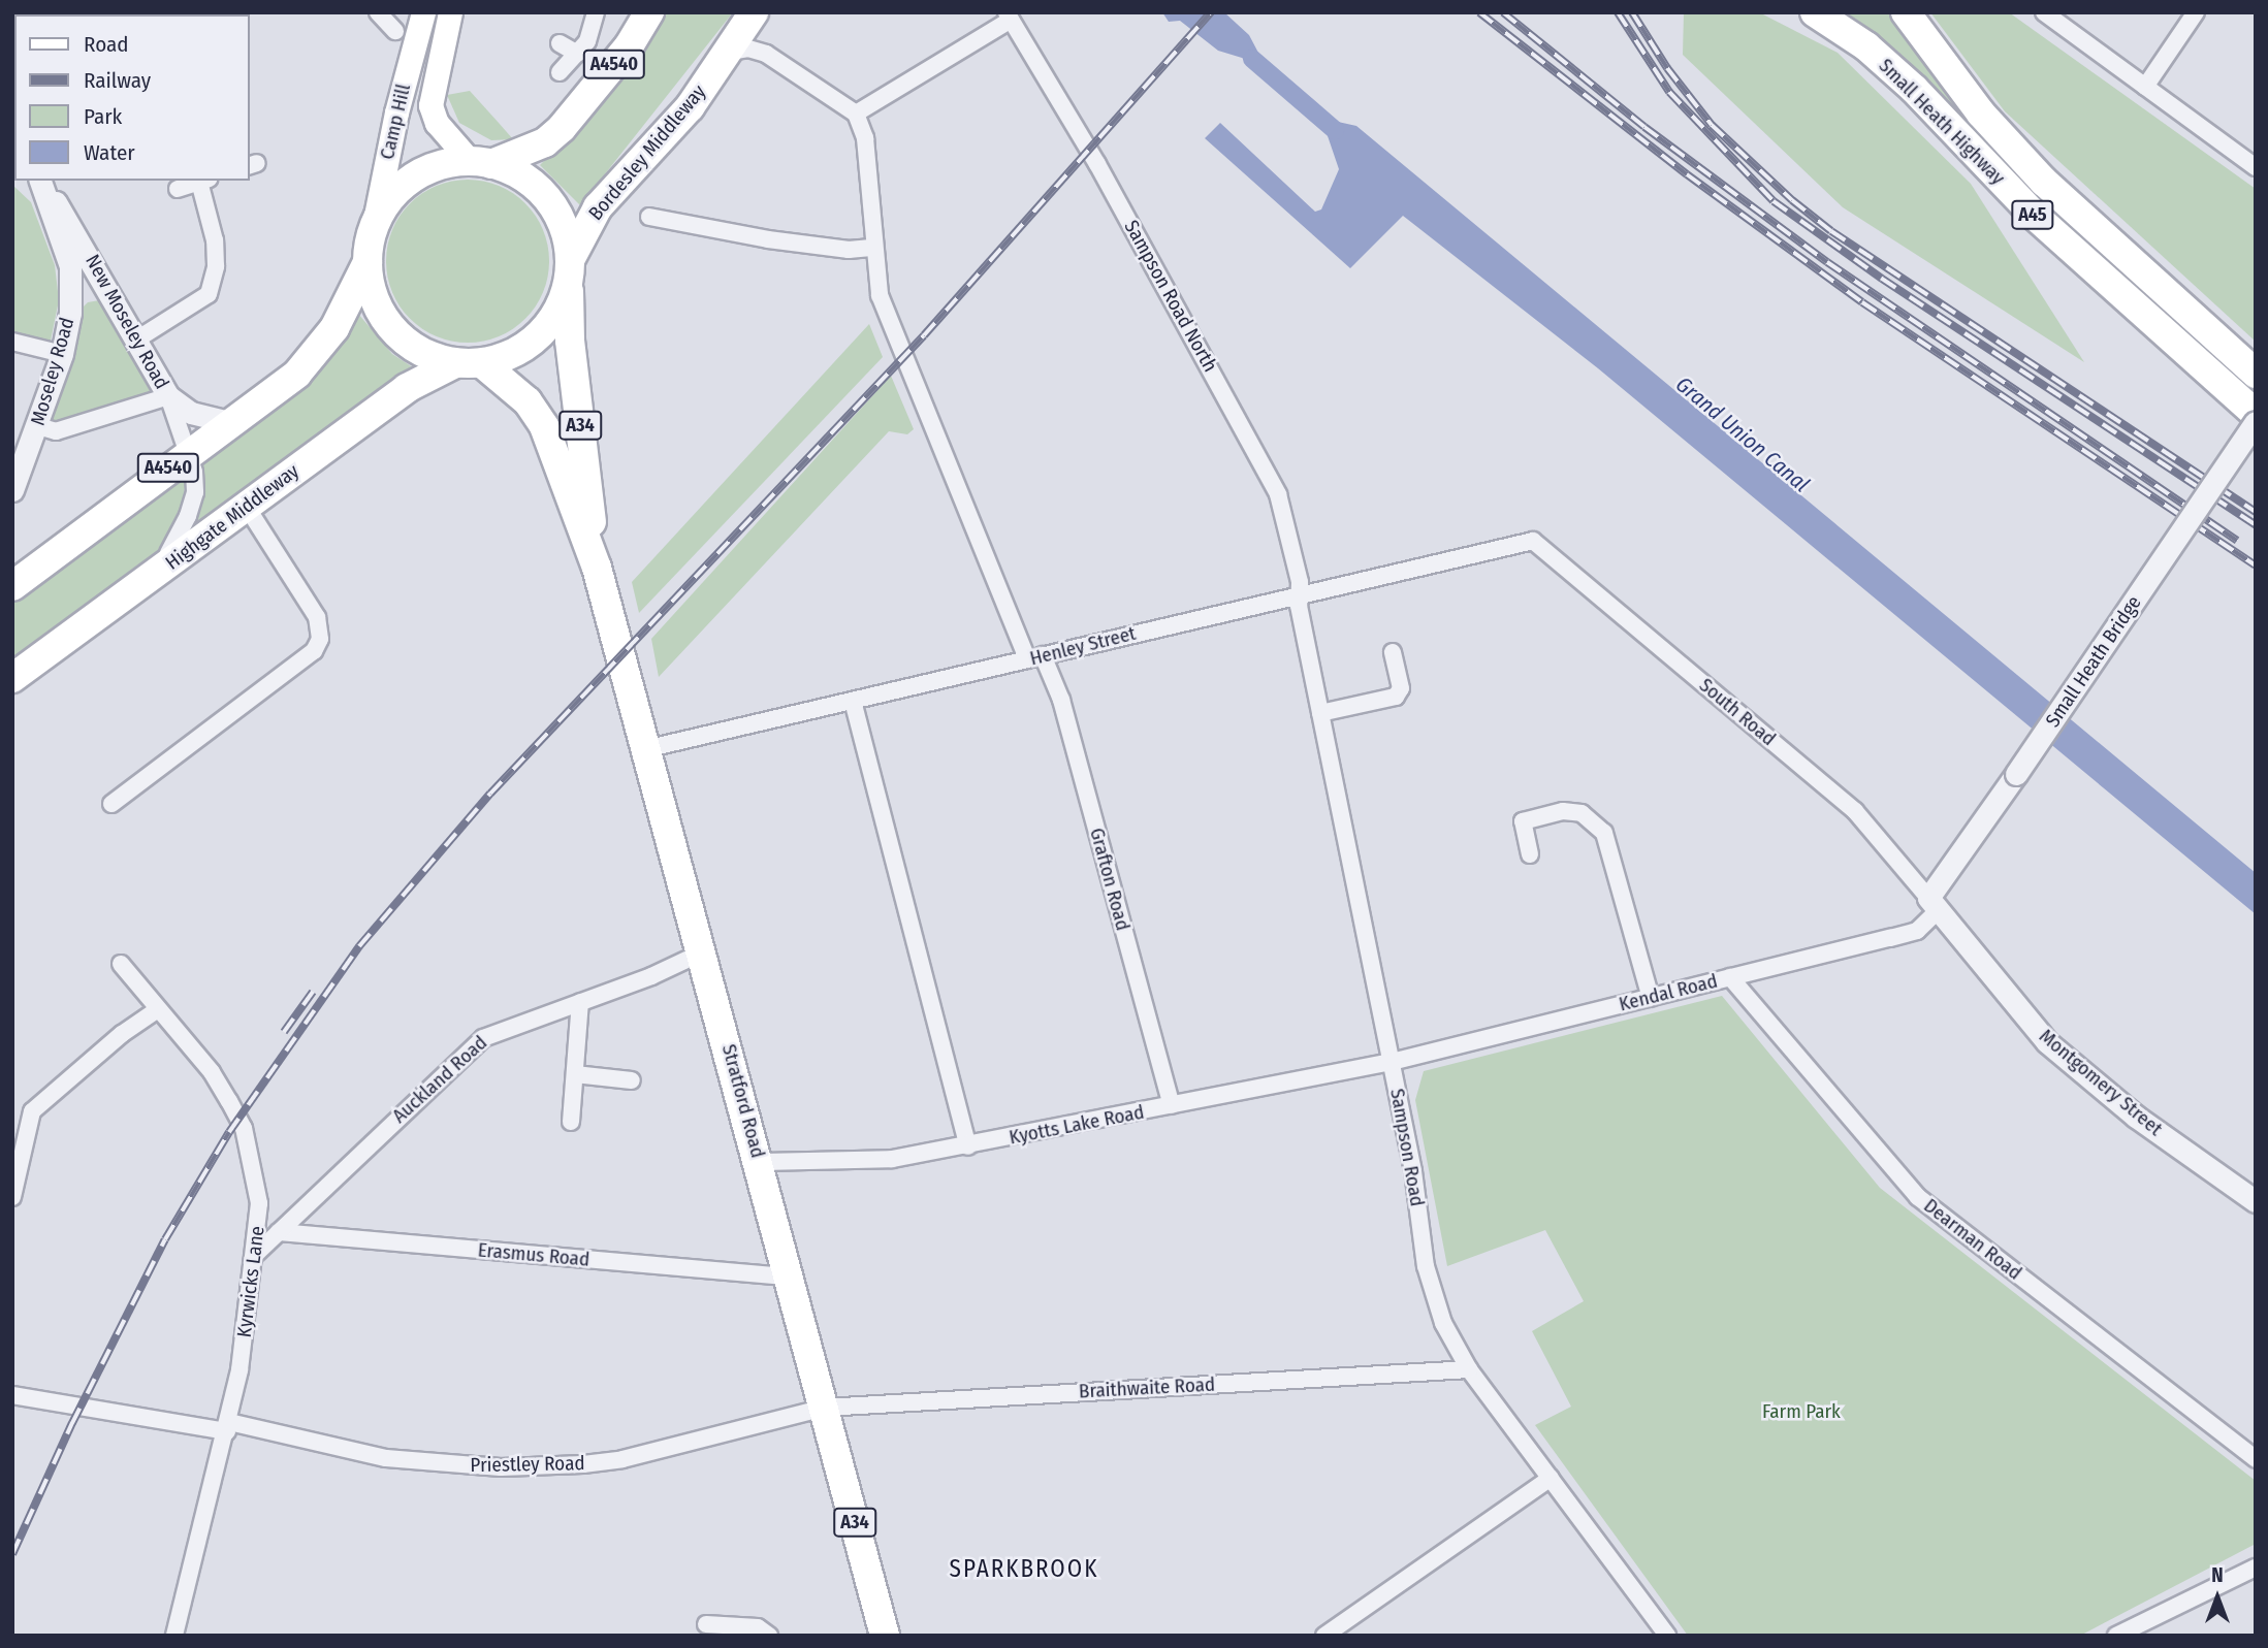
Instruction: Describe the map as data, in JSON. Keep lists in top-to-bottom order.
{
  "streets": {
    "highway": [
      "A4540",
      "Small Heath Highway",
      "Bordesley Middleway",
      "A45",
      "A34",
      "Highgate Middleway",
      "Stratford Road"
    ],
    "main road": ["Camp Hill"],
    "street": [
      "Sampson Road North",
      "New Moseley Road",
      "Moseley Road",
      "Henley Street",
      "Small Heath Bridge",
      "South Road",
      "Grafton Road",
      "Kendal Road",
      "Auckland Road",
      "Montgomery Street",
      "Kyotts Lake Road",
      "Sampson Road",
      "Dearman Road",
      "Erasmus Road",
      "Kyrwicks Lane",
      "Braithwaite Road",
      "Priestley Road"
    ]
  },
  "crossings": [
    ["A4540", "Camp Hill"],
    ["A4540", "Bordesley Middleway"],
    ["A4540", "New Moseley Road"],
    ["A4540", "Highgate Middleway"],
    ["A4540", "Stratford Road"],
    ["Camp Hill", "Bordesley Middleway"],
    ["Camp Hill", "Highgate Middleway"],
    ["Camp Hill", "Stratford Road"],
    ["Bordesley Middleway", "Highgate Middleway"],
    ["Bordesley Middleway", "Stratford Road"],
    ["Sampson Road North", "Henley Street"],
    ["Sampson Road North", "Sampson Road"],
    ["New Moseley Road", "Moseley Road"],
    ["Highgate Middleway", "Stratford Road"],
    ["Henley Street", "South Road"],
    ["Henley Street", "Grafton Road"],
    ["Henley Street", "Stratford Road"],
    ["Henley Street", "Sampson Road"],
    ["Small Heath Bridge", "South Road"],
    ["Small Heath Bridge", "Kendal Road"],
    ["Small Heath Bridge", "Montgomery Street"],
    ["South Road", "Kendal Road"],
    ["South Road", "Montgomery Street"],
    ["Grafton Road", "Kyotts Lake Road"],
    ["Kendal Road", "Montgomery Street"],
    ["Kendal Road", "Kyotts Lake Road"],
    ["Kendal Road", "Sampson Road"],
    ["Kendal Road", "Dearman Road"],
    ["Auckland Road", "Stratford Road"],
    ["Auckland Road", "Erasmus Road"],
    ["Auckland Road", "Kyrwicks Lane"],
    ["Stratford Road", "Kyotts Lake Road"],
    ["Stratford Road", "Erasmus Road"],
    ["Stratford Road", "Braithwaite Road"],
    ["Stratford Road", "Priestley Road"],
    ["Kyotts Lake Road", "Sampson Road"],
    ["Sampson Road", "Braithwaite Road"],
    ["Kyrwicks Lane", "Priestley Road"],
    ["Braithwaite Road", "Priestley Road"]
  ],
  "districts": ["SPARKBROOK"],
  "water": ["Grand Union Canal"],
  "parks": ["Farm Park"],
  "legend": [
    "Road",
    "Railway",
    "Park",
    "Water"
  ],
  "north": "top"
}
